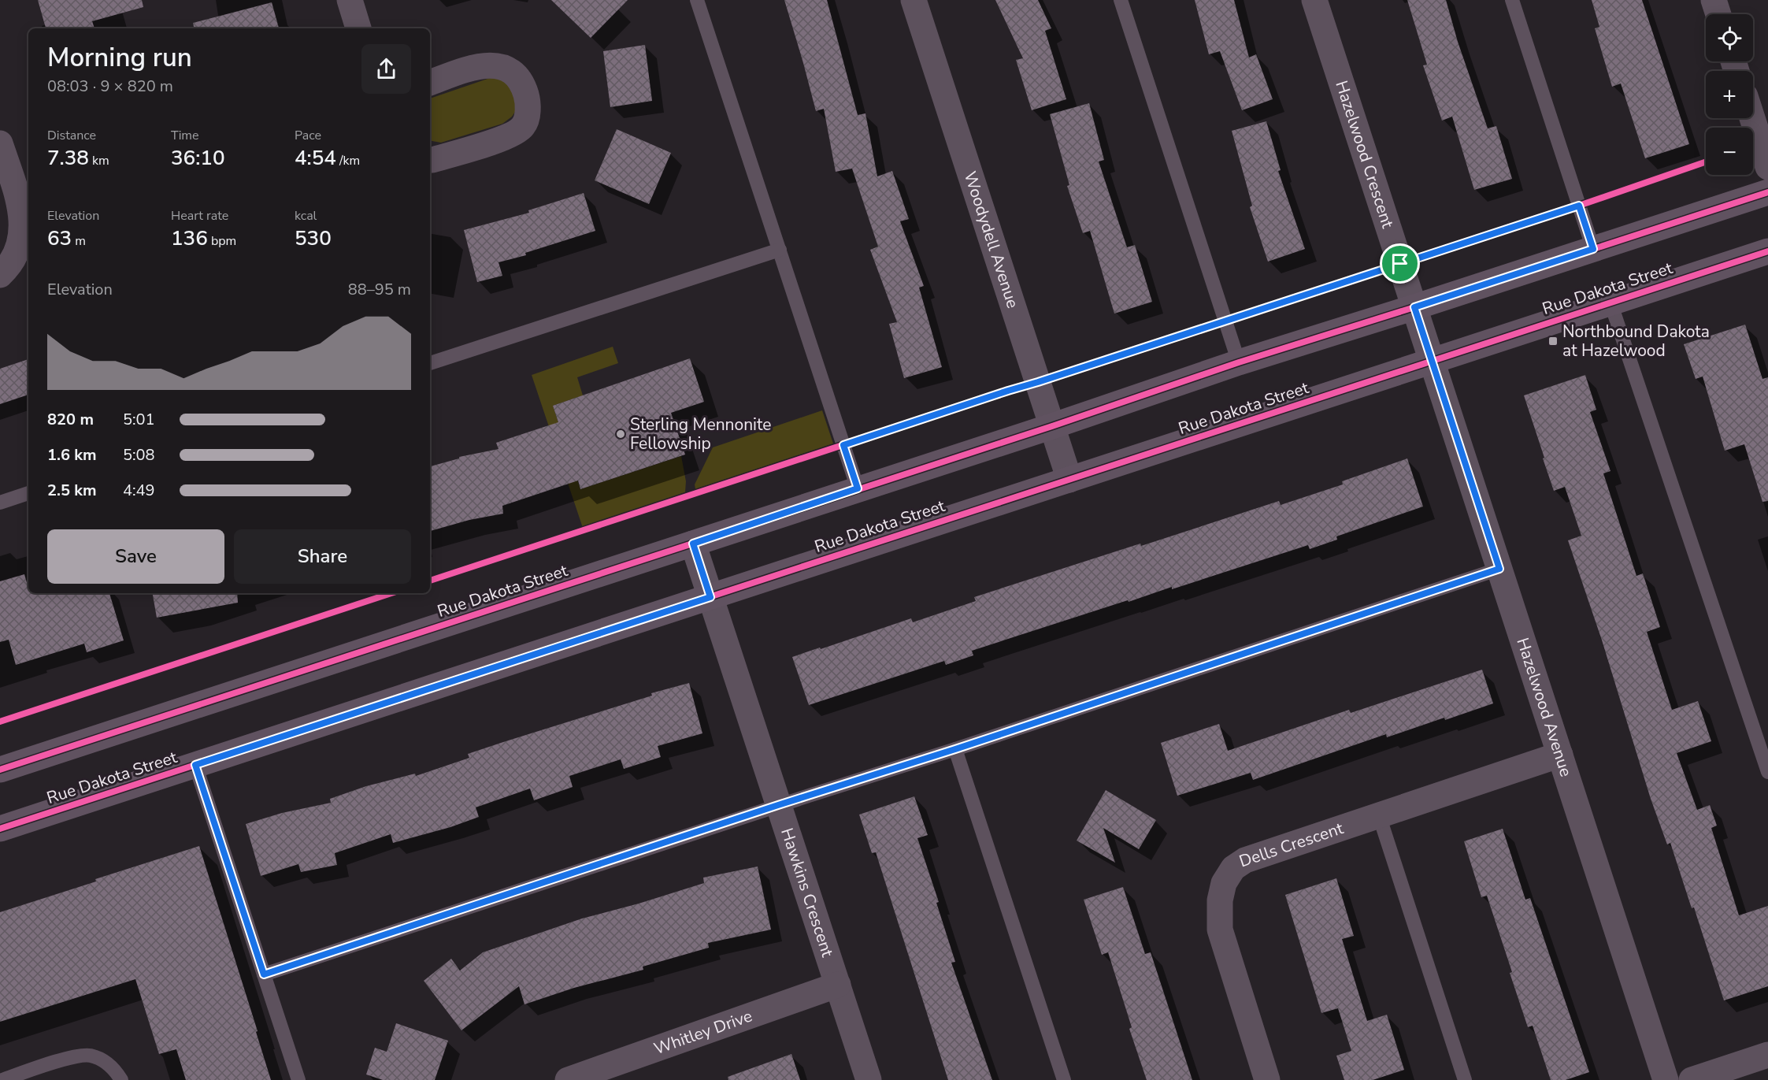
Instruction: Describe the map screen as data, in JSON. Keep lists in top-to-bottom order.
{
  "streets": {
    "main road": ["Rue Dakota Street"],
    "street": [
      "Hazelwood Crescent",
      "Woodydell Avenue",
      "Hazelwood Avenue",
      "Dells Crescent",
      "Hawkins Crescent",
      "Whitley Drive"
    ]
  },
  "crossings": [
    ["Hazelwood Crescent", "Rue Dakota Street"],
    ["Hazelwood Crescent", "Hazelwood Avenue"],
    ["Woodydell Avenue", "Rue Dakota Street"],
    ["Rue Dakota Street", "Hazelwood Avenue"],
    ["Rue Dakota Street", "Hawkins Crescent"],
    ["Hazelwood Avenue", "Dells Crescent"],
    ["Hawkins Crescent", "Whitley Drive"]
  ],
  "places": {
    "transit": ["Northbound Dakota at Hazelwood"],
    "other": ["Sterling Mennonite Fellowship"]
  },
  "page": {
    "map_buttons": ["+", "−"],
    "heading": ["Morning run", "08:03 · 9 × 820 m"],
    "stats": [
      ["Distance", "7.38 km"],
      ["Time", "36:10"],
      ["Pace", "4:54 /km"],
      ["Elevation", "63 m"],
      ["Heart rate", "136 bpm"],
      ["kcal", "530"]
    ],
    "chart": ["Elevation", "88–95 m"],
    "list": [
      {
        "name": "820 m",
        "note": "5:01"
      },
      {
        "name": "1.6 km",
        "note": "5:08"
      },
      {
        "name": "2.5 km",
        "note": "4:49"
      }
    ],
    "buttons": ["Save", "Share"]
  }
}
